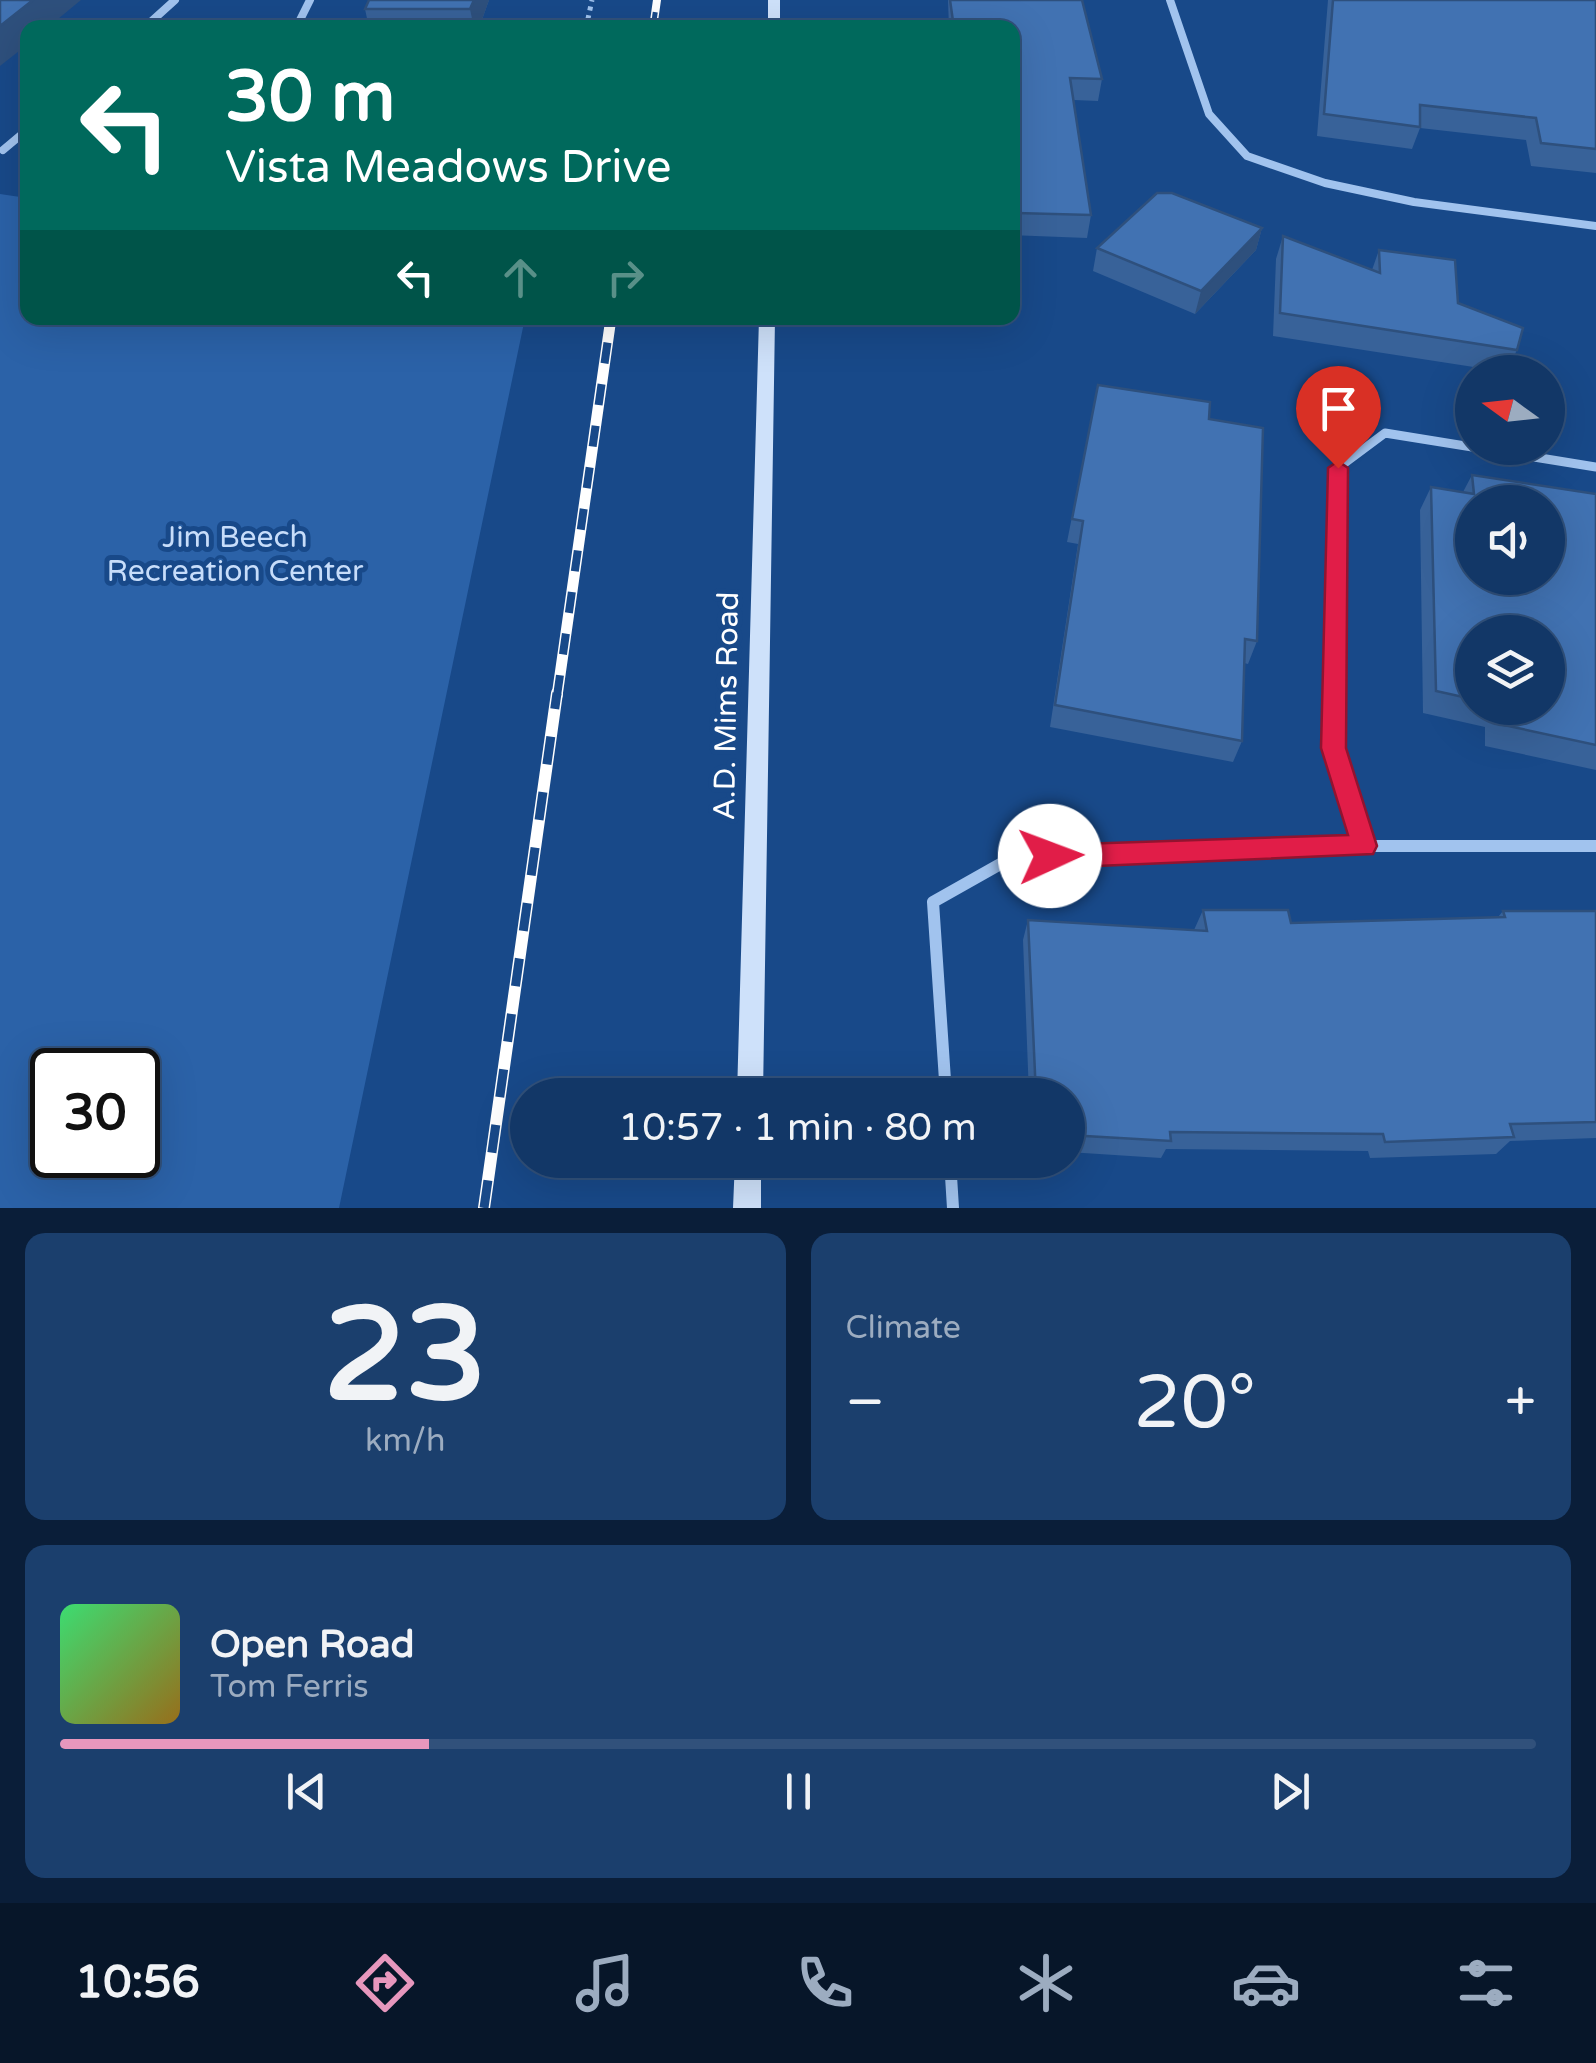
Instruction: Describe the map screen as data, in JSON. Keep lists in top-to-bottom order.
{
  "streets": {
    "street": ["A.D. Mims Road"]
  },
  "parks": ["Jim Beech Recreation Center"],
  "north": "left",
  "page": {
    "turn": ["30 m", "Vista Meadows Drive"],
    "limit": "30",
    "trip": "10:57 · 1 min · 80 m",
    "tile": [
      ["23", "km/h"],
      "Climate"
    ],
    "heat": ["−", "20°", "+"],
    "song": ["Open Road", "Tom Ferris"],
    "tabs": "10:56"
  }
}
